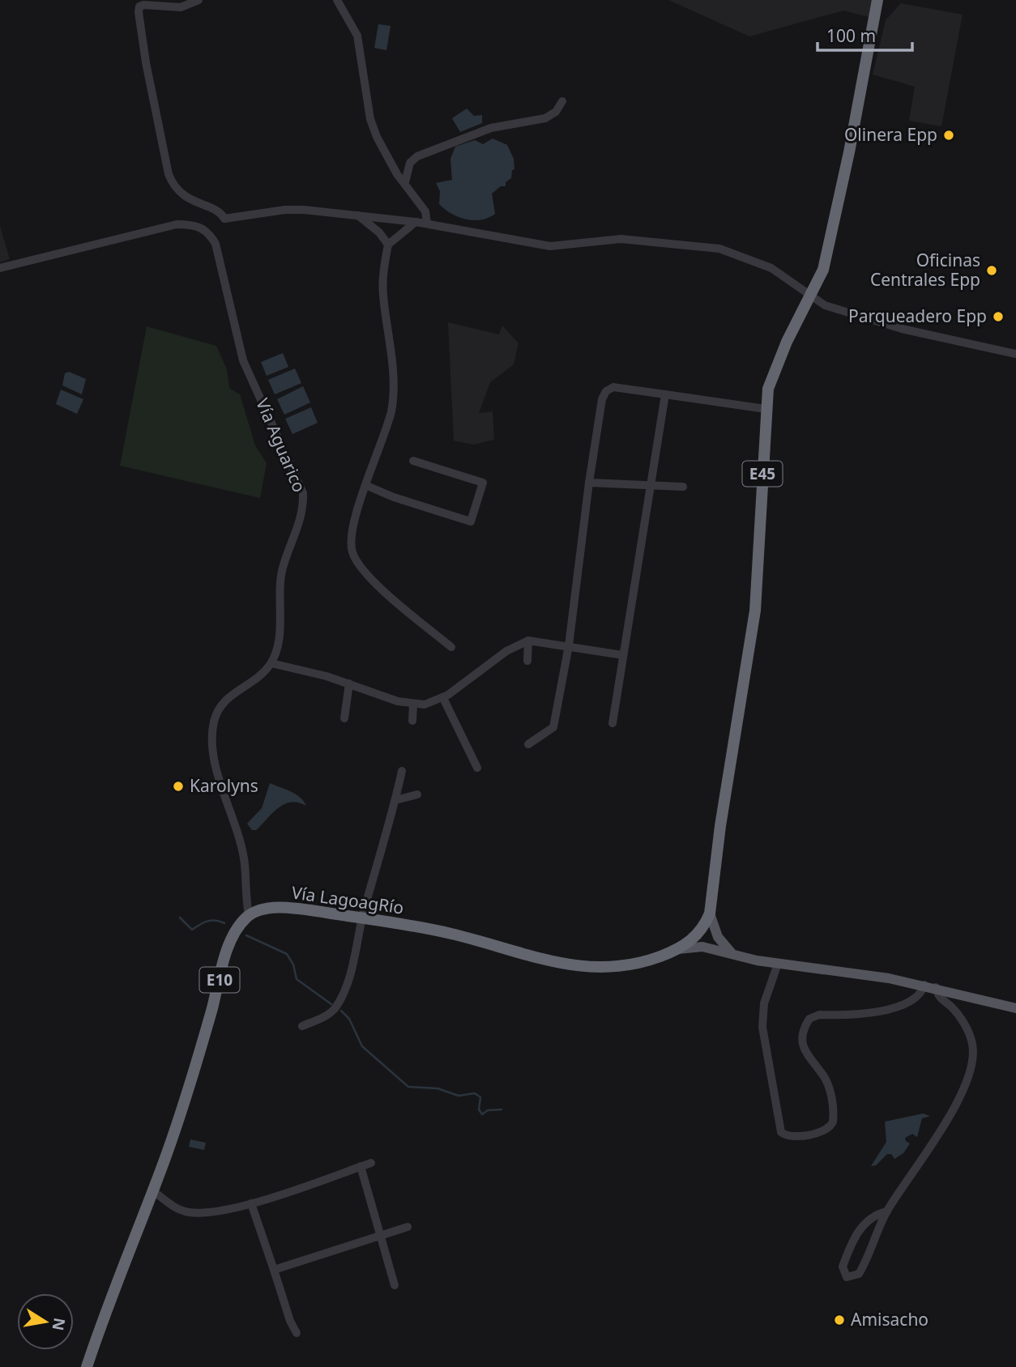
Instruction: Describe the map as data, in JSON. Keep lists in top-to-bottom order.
{
  "streets": {
    "highway": ["E45", "Vía LagoagRío", "E10"],
    "street": ["Vía Aguarico"]
  },
  "crossings": [
    ["E45", "Vía LagoagRío"],
    ["Vía LagoagRío", "E10"]
  ],
  "places": [
    "Olinera Epp",
    "Oficinas Centrales Epp",
    "Parqueadero Epp",
    "Karolyns",
    "Amisacho"
  ],
  "scale_bar": "100 m",
  "north": "right"
}
